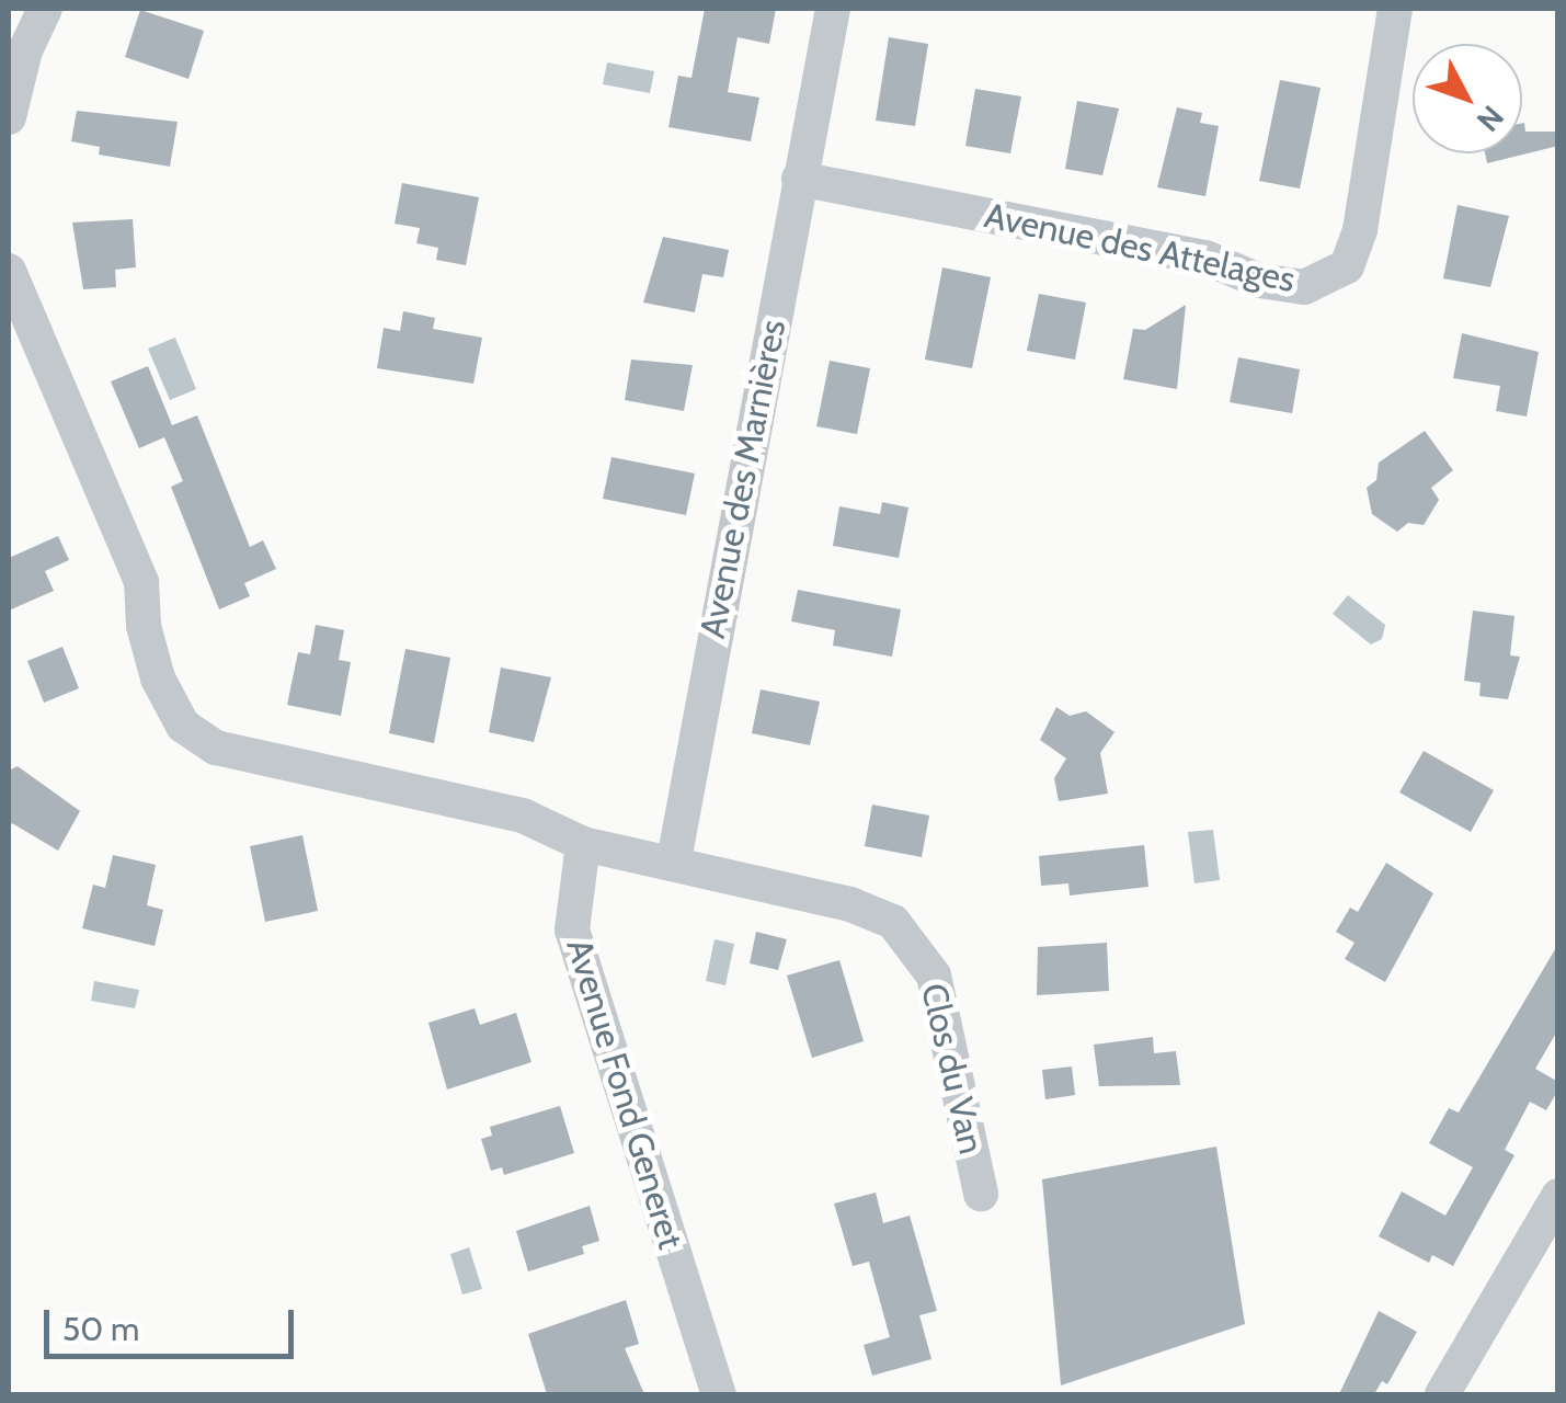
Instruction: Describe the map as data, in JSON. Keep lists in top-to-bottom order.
{
  "streets": {
    "street": [
      "Avenue des Attelages",
      "Avenue des Marnières",
      "Clos du Van",
      "Avenue Fond Generet"
    ]
  },
  "crossings": [
    ["Avenue des Attelages", "Avenue des Marnières"],
    ["Avenue des Marnières", "Clos du Van"]
  ],
  "scale_bar": "50 m",
  "north": "bottom right"
}
